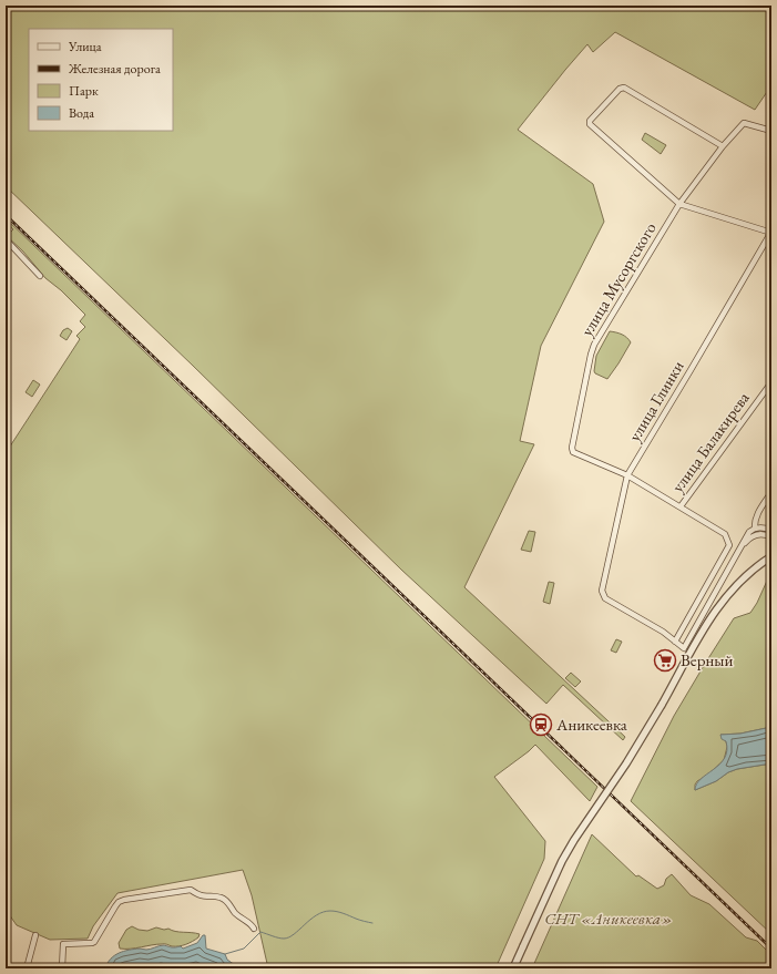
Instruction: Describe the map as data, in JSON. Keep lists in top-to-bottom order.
{
  "streets": {
    "street": ["улица Мусоргского", "улица Глинки", "улица Балакирева"]
  },
  "crossings": [
    ["улица Мусоргского", "улица Глинки"],
    ["улица Глинки", "улица Балакирева"]
  ],
  "parks": ["СНТ «Аникеевка»"],
  "places": {
    "supermarket": ["Верный"],
    "station": ["Аникеевка"]
  },
  "legend": [
    "Улица",
    "Железная дорога",
    "Парк",
    "Вода"
  ]
}
